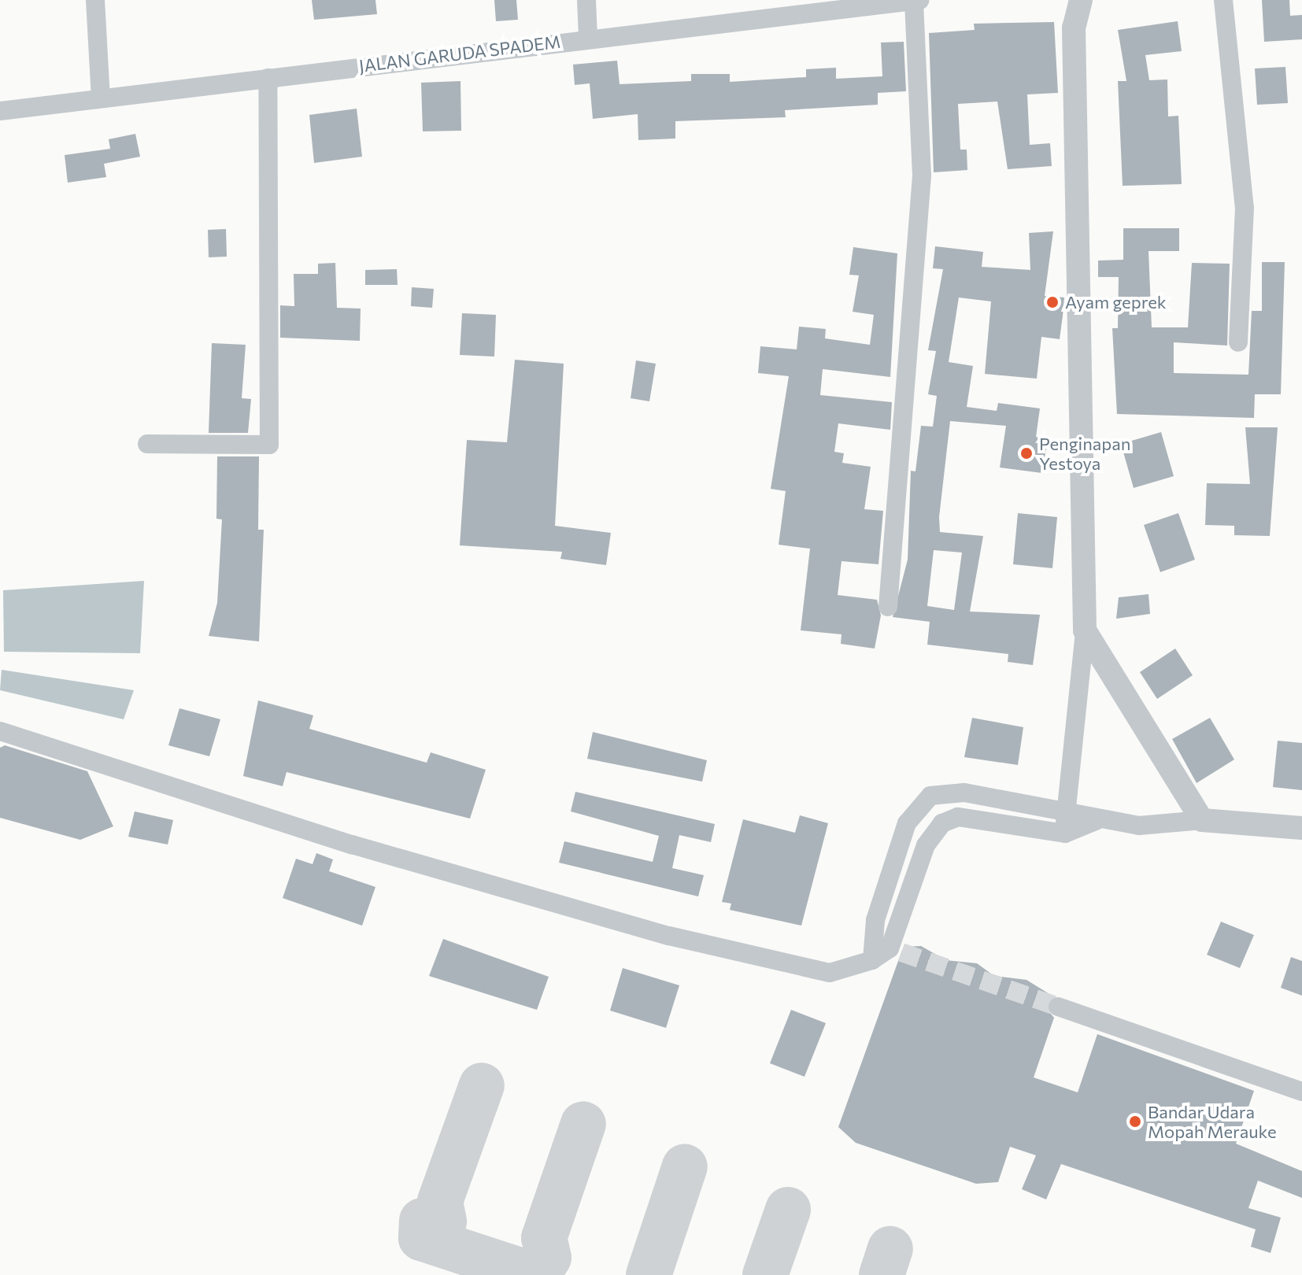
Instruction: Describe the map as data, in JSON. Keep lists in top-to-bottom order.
{
  "streets": {
    "street": ["JALAN GARUDA SPADEM"]
  },
  "places": ["Ayam geprek", "Penginapan Yestoya", "Bandar Udara Mopah Merauke"]
}
